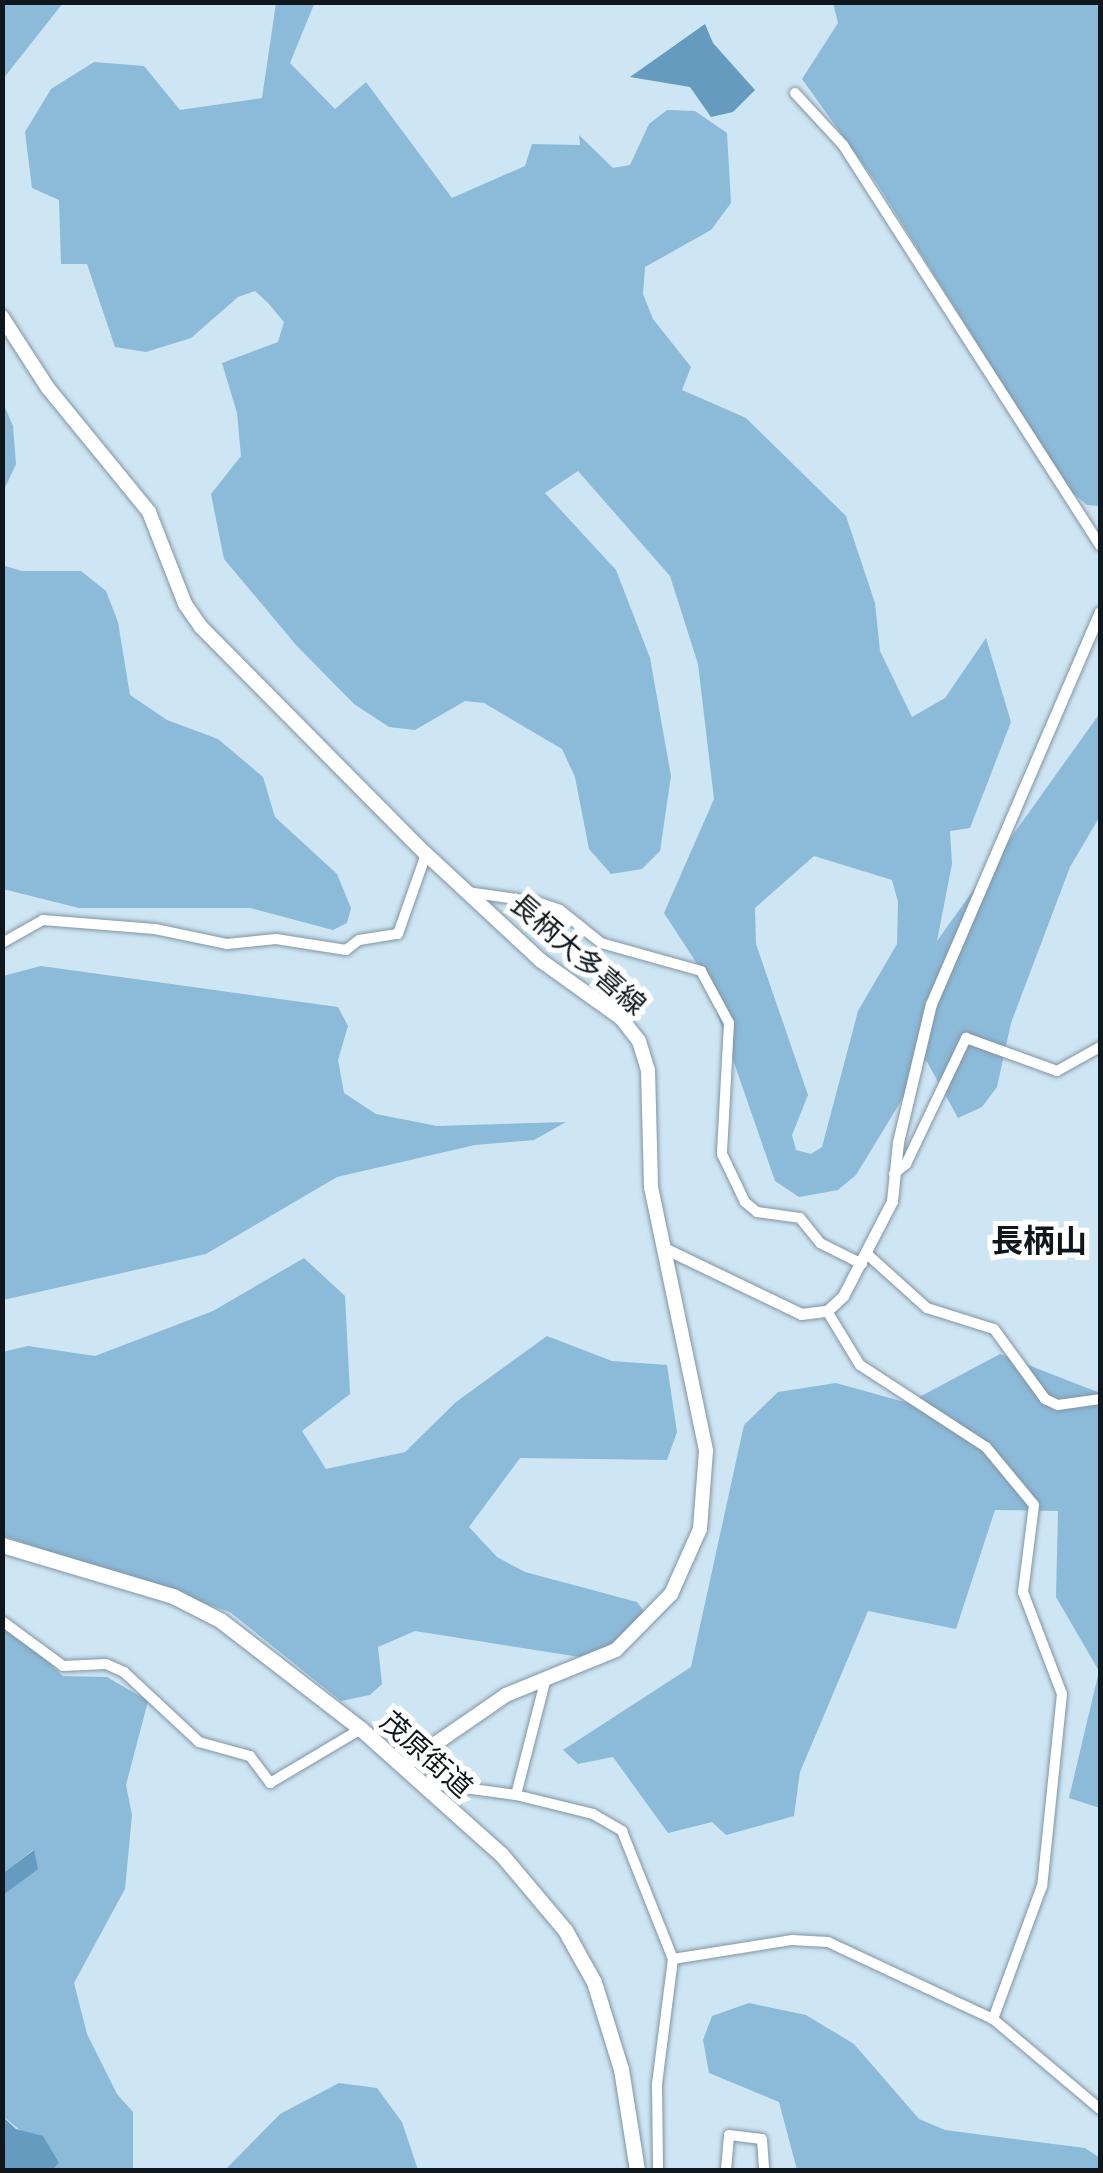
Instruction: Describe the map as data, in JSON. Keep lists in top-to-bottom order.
{
  "streets": {
    "main road": ["長柄大多喜線", "茂原街道"]
  },
  "crossings": [
    ["長柄大多喜線", "茂原街道"]
  ],
  "districts": ["長柄山"]
}
